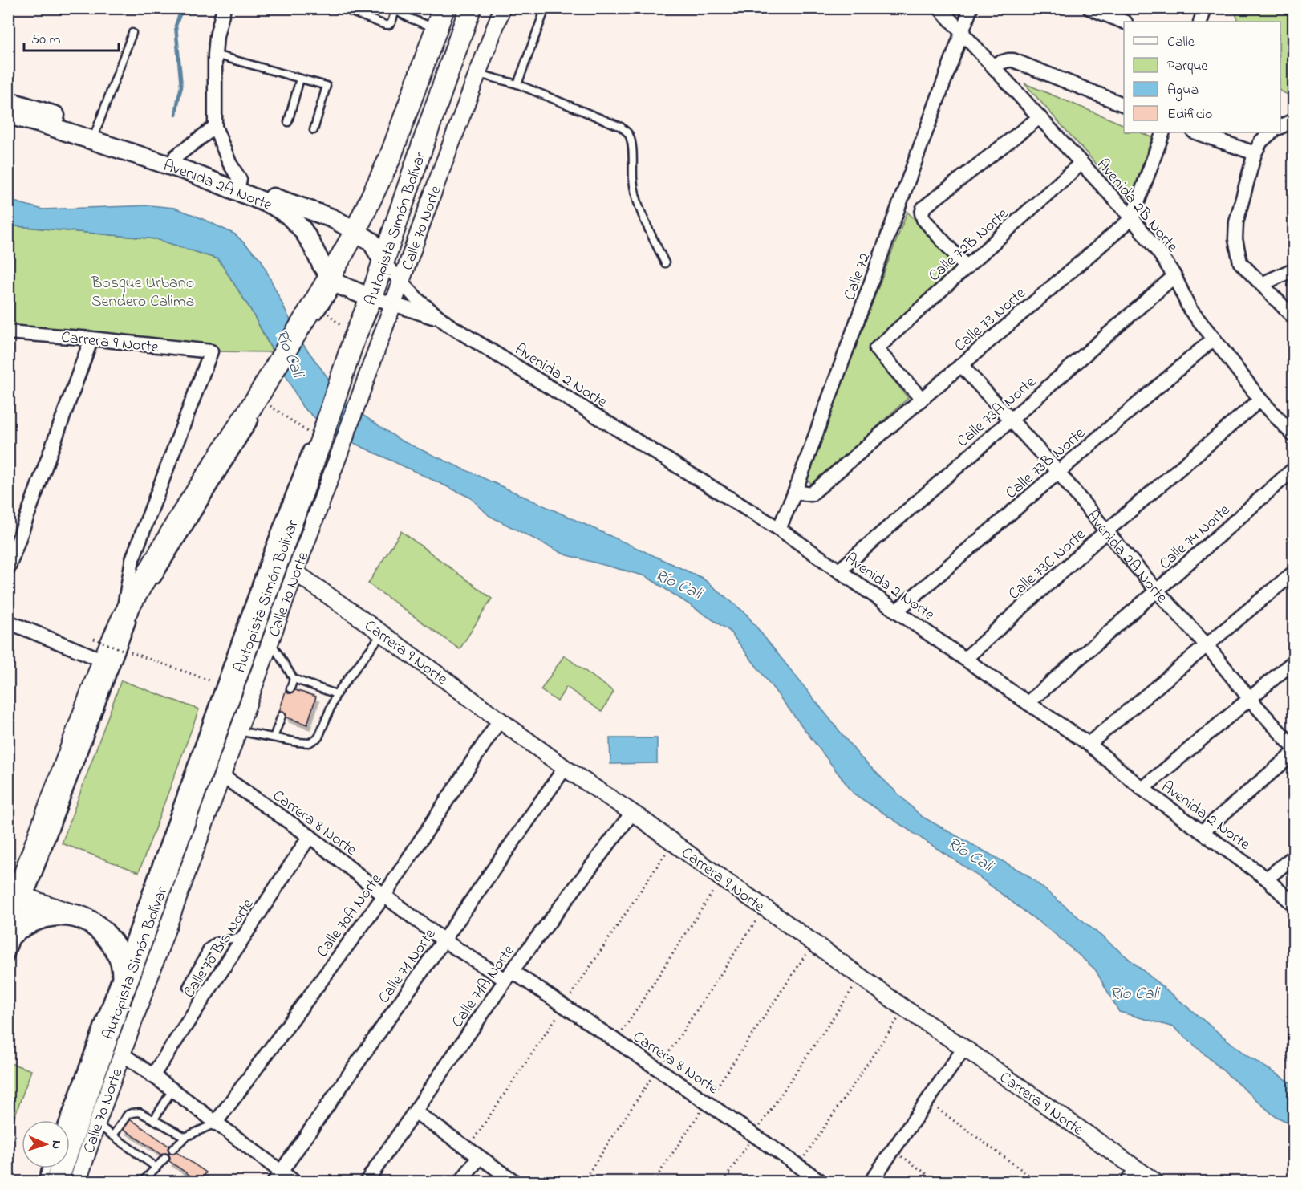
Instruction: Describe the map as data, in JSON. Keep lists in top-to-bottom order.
{
  "streets": {
    "highway": ["Autopista Simón Bolívar"],
    "main road": ["Avenida 2A Norte"],
    "street": [
      "Avenida 2B Norte",
      "Calle 70 Norte",
      "Calle 72B Norte",
      "Calle 72",
      "Calle 73 Norte",
      "Carrera 9 Norte",
      "Avenida 2 Norte",
      "Calle 73A Norte",
      "Calle 73B Norte",
      "Calle 74 Norte",
      "Calle 73C Norte",
      "Carrera 8 Norte",
      "Calle 70A Norte",
      "Calle 70 Bis Norte",
      "Calle 71 Norte",
      "Calle 71A Norte"
    ]
  },
  "crossings": [
    ["Avenida 2A Norte", "Autopista Simón Bolívar"],
    ["Avenida 2A Norte", "Calle 70 Norte"],
    ["Avenida 2A Norte", "Calle 73 Norte"],
    ["Avenida 2A Norte", "Avenida 2 Norte"],
    ["Avenida 2A Norte", "Calle 73A Norte"],
    ["Avenida 2A Norte", "Calle 73B Norte"],
    ["Avenida 2A Norte", "Calle 74 Norte"],
    ["Avenida 2A Norte", "Calle 73C Norte"],
    ["Avenida 2B Norte", "Calle 72B Norte"],
    ["Avenida 2B Norte", "Calle 72"],
    ["Avenida 2B Norte", "Calle 73 Norte"],
    ["Avenida 2B Norte", "Calle 73A Norte"],
    ["Avenida 2B Norte", "Calle 73B Norte"],
    ["Avenida 2B Norte", "Calle 73C Norte"],
    ["Autopista Simón Bolívar", "Calle 70 Norte"],
    ["Autopista Simón Bolívar", "Carrera 9 Norte"],
    ["Calle 70 Norte", "Carrera 9 Norte"],
    ["Calle 70 Norte", "Avenida 2 Norte"],
    ["Calle 70 Norte", "Carrera 8 Norte"],
    ["Calle 72B Norte", "Calle 73 Norte"],
    ["Calle 72", "Calle 73 Norte"],
    ["Calle 72", "Avenida 2 Norte"],
    ["Carrera 9 Norte", "Calle 70A Norte"],
    ["Carrera 9 Norte", "Calle 71 Norte"],
    ["Carrera 9 Norte", "Calle 71A Norte"],
    ["Avenida 2 Norte", "Calle 73A Norte"],
    ["Avenida 2 Norte", "Calle 73B Norte"],
    ["Avenida 2 Norte", "Calle 74 Norte"],
    ["Avenida 2 Norte", "Calle 73C Norte"],
    ["Carrera 8 Norte", "Calle 70A Norte"],
    ["Carrera 8 Norte", "Calle 70 Bis Norte"],
    ["Carrera 8 Norte", "Calle 71 Norte"],
    ["Carrera 8 Norte", "Calle 71A Norte"]
  ],
  "water": ["Río Cali", "Rio Cali"],
  "parks": ["Bosque Urbano Sendero Calima"],
  "legend": [
    "Calle",
    "Parque",
    "Agua",
    "Edificio"
  ],
  "scale_bar": "50 m",
  "north": "right"
}
